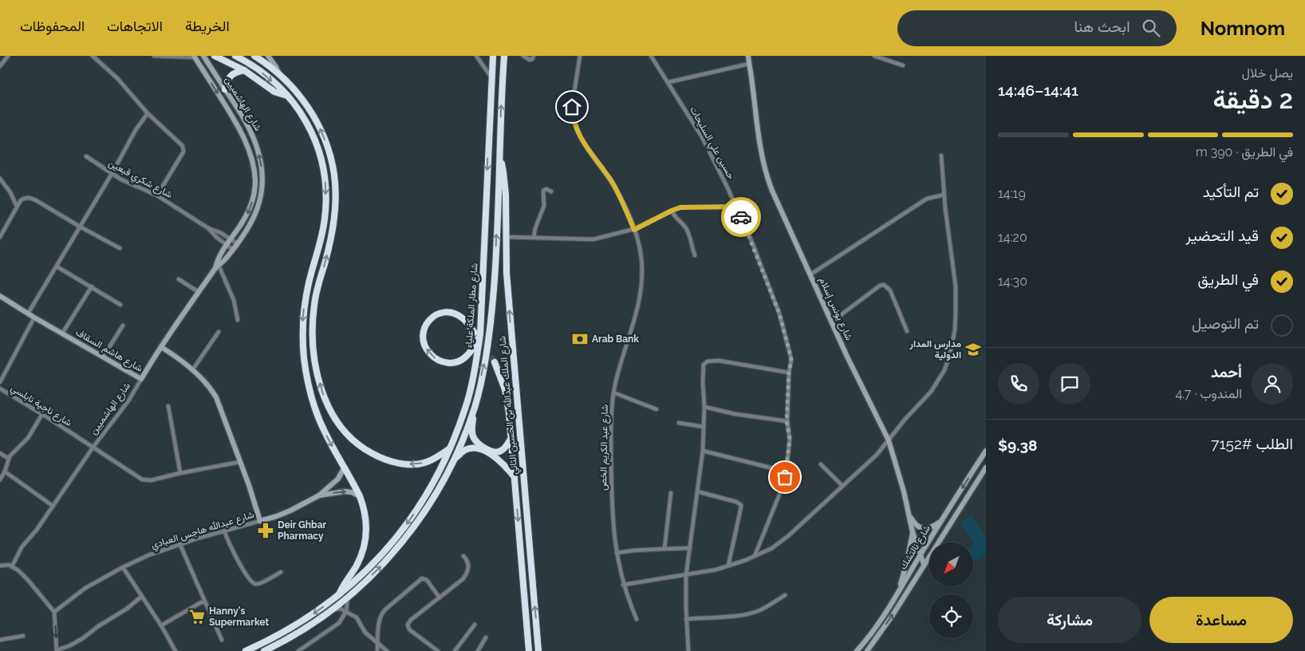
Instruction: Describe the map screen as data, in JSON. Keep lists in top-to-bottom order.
{
  "streets": {
    "highway": ["شارع مطار الملكة علياء", "شارع الملك عبدالله بن الحسين الثاني"],
    "street": [
      "شارع الهاشميين",
      "حسين علي السليحات",
      "شارع شكري قبعين",
      "شارع يونس إسلام",
      "شارع هاشم السقاف",
      "شارع ناجية نابلسي",
      "شارع عبد الكريم الخص",
      "شارع عبدالله هاجس العبادي",
      "شارع نالتشك"
    ]
  },
  "crossings": [
    ["شارع الهاشميين", "شارع شكري قبعين"],
    ["شارع الهاشميين", "شارع هاشم السقاف"],
    ["شارع الهاشميين", "شارع ناجية نابلسي"],
    ["شارع مطار الملكة علياء", "شارع الملك عبدالله بن الحسين الثاني"],
    ["شارع يونس إسلام", "شارع نالتشك"]
  ],
  "places": {
    "bank": ["Arab Bank"],
    "school or university": ["مدارس المدار الدولية"],
    "pharmacy": ["Deir Ghbar Pharmacy"],
    "supermarket": ["Hanny's Supermarket"]
  },
  "north": "bottom left",
  "page": {
    "header": "Nomnom",
    "search": "ابحث هنا",
    "nav": ["الخريطة", "الاتجاهات", "المحفوظات"],
    "heading": ["2 دقيقة", "يصل خلال", "14:41–14:46"],
    "panel": [
      "أحمد",
      "المندوب · 4.7",
      "الطلب #7152",
      "$9.38"
    ],
    "bar": "في الطريق · 390 m",
    "list": [
      ["تم التأكيد", "14:19"],
      ["قيد التحضير", "14:20"],
      ["في الطريق", "14:30"],
      "تم التوصيل"
    ],
    "buttons": ["مساعدة", "مشاركة"]
  }
}
